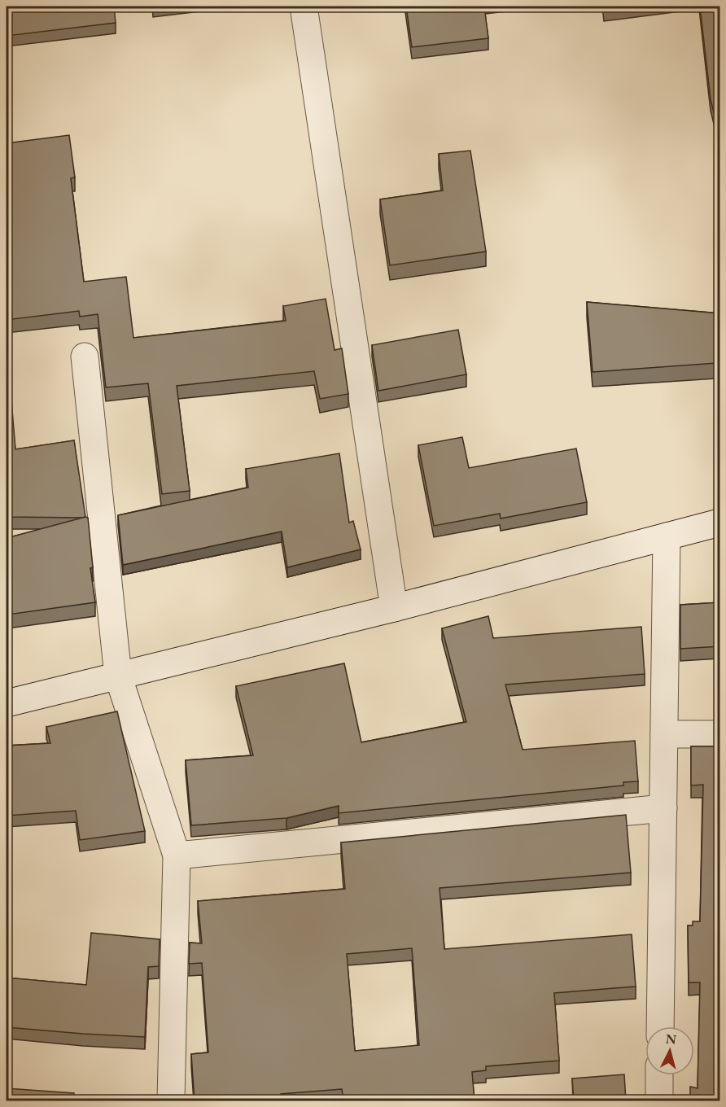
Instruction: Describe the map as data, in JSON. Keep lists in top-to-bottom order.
{
  "north": "top"
}
